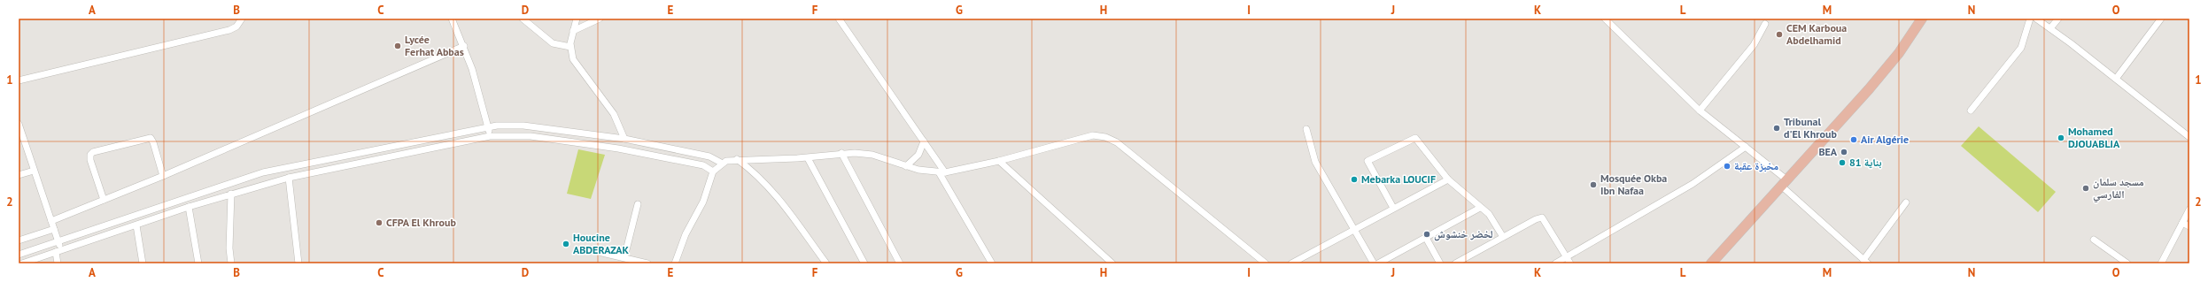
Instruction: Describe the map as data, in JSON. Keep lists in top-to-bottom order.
{
  "places": [
    "CEM Karboua Abdelhamid",
    "Lycée Ferhat Abbas",
    "Tribunal d'El Khroub",
    "Mohamed DJOUABLIA",
    "Air Algérie",
    "BEA",
    "بناية 81",
    "مخبزة عقبة",
    "Mebarka LOUCIF",
    "Mosquée Okba Ibn Nafaa",
    "مسجد سلمان الفارسي",
    "CFPA El Khroub",
    "لخضر خنشوش",
    "Houcine ABDERAZAK"
  ],
  "grid": {
    "columns": [
      "A",
      "B",
      "C",
      "D",
      "E",
      "F",
      "G",
      "H",
      "I",
      "J",
      "K",
      "L",
      "M",
      "N",
      "O"
    ],
    "rows": ["1", "2"]
  }
}
